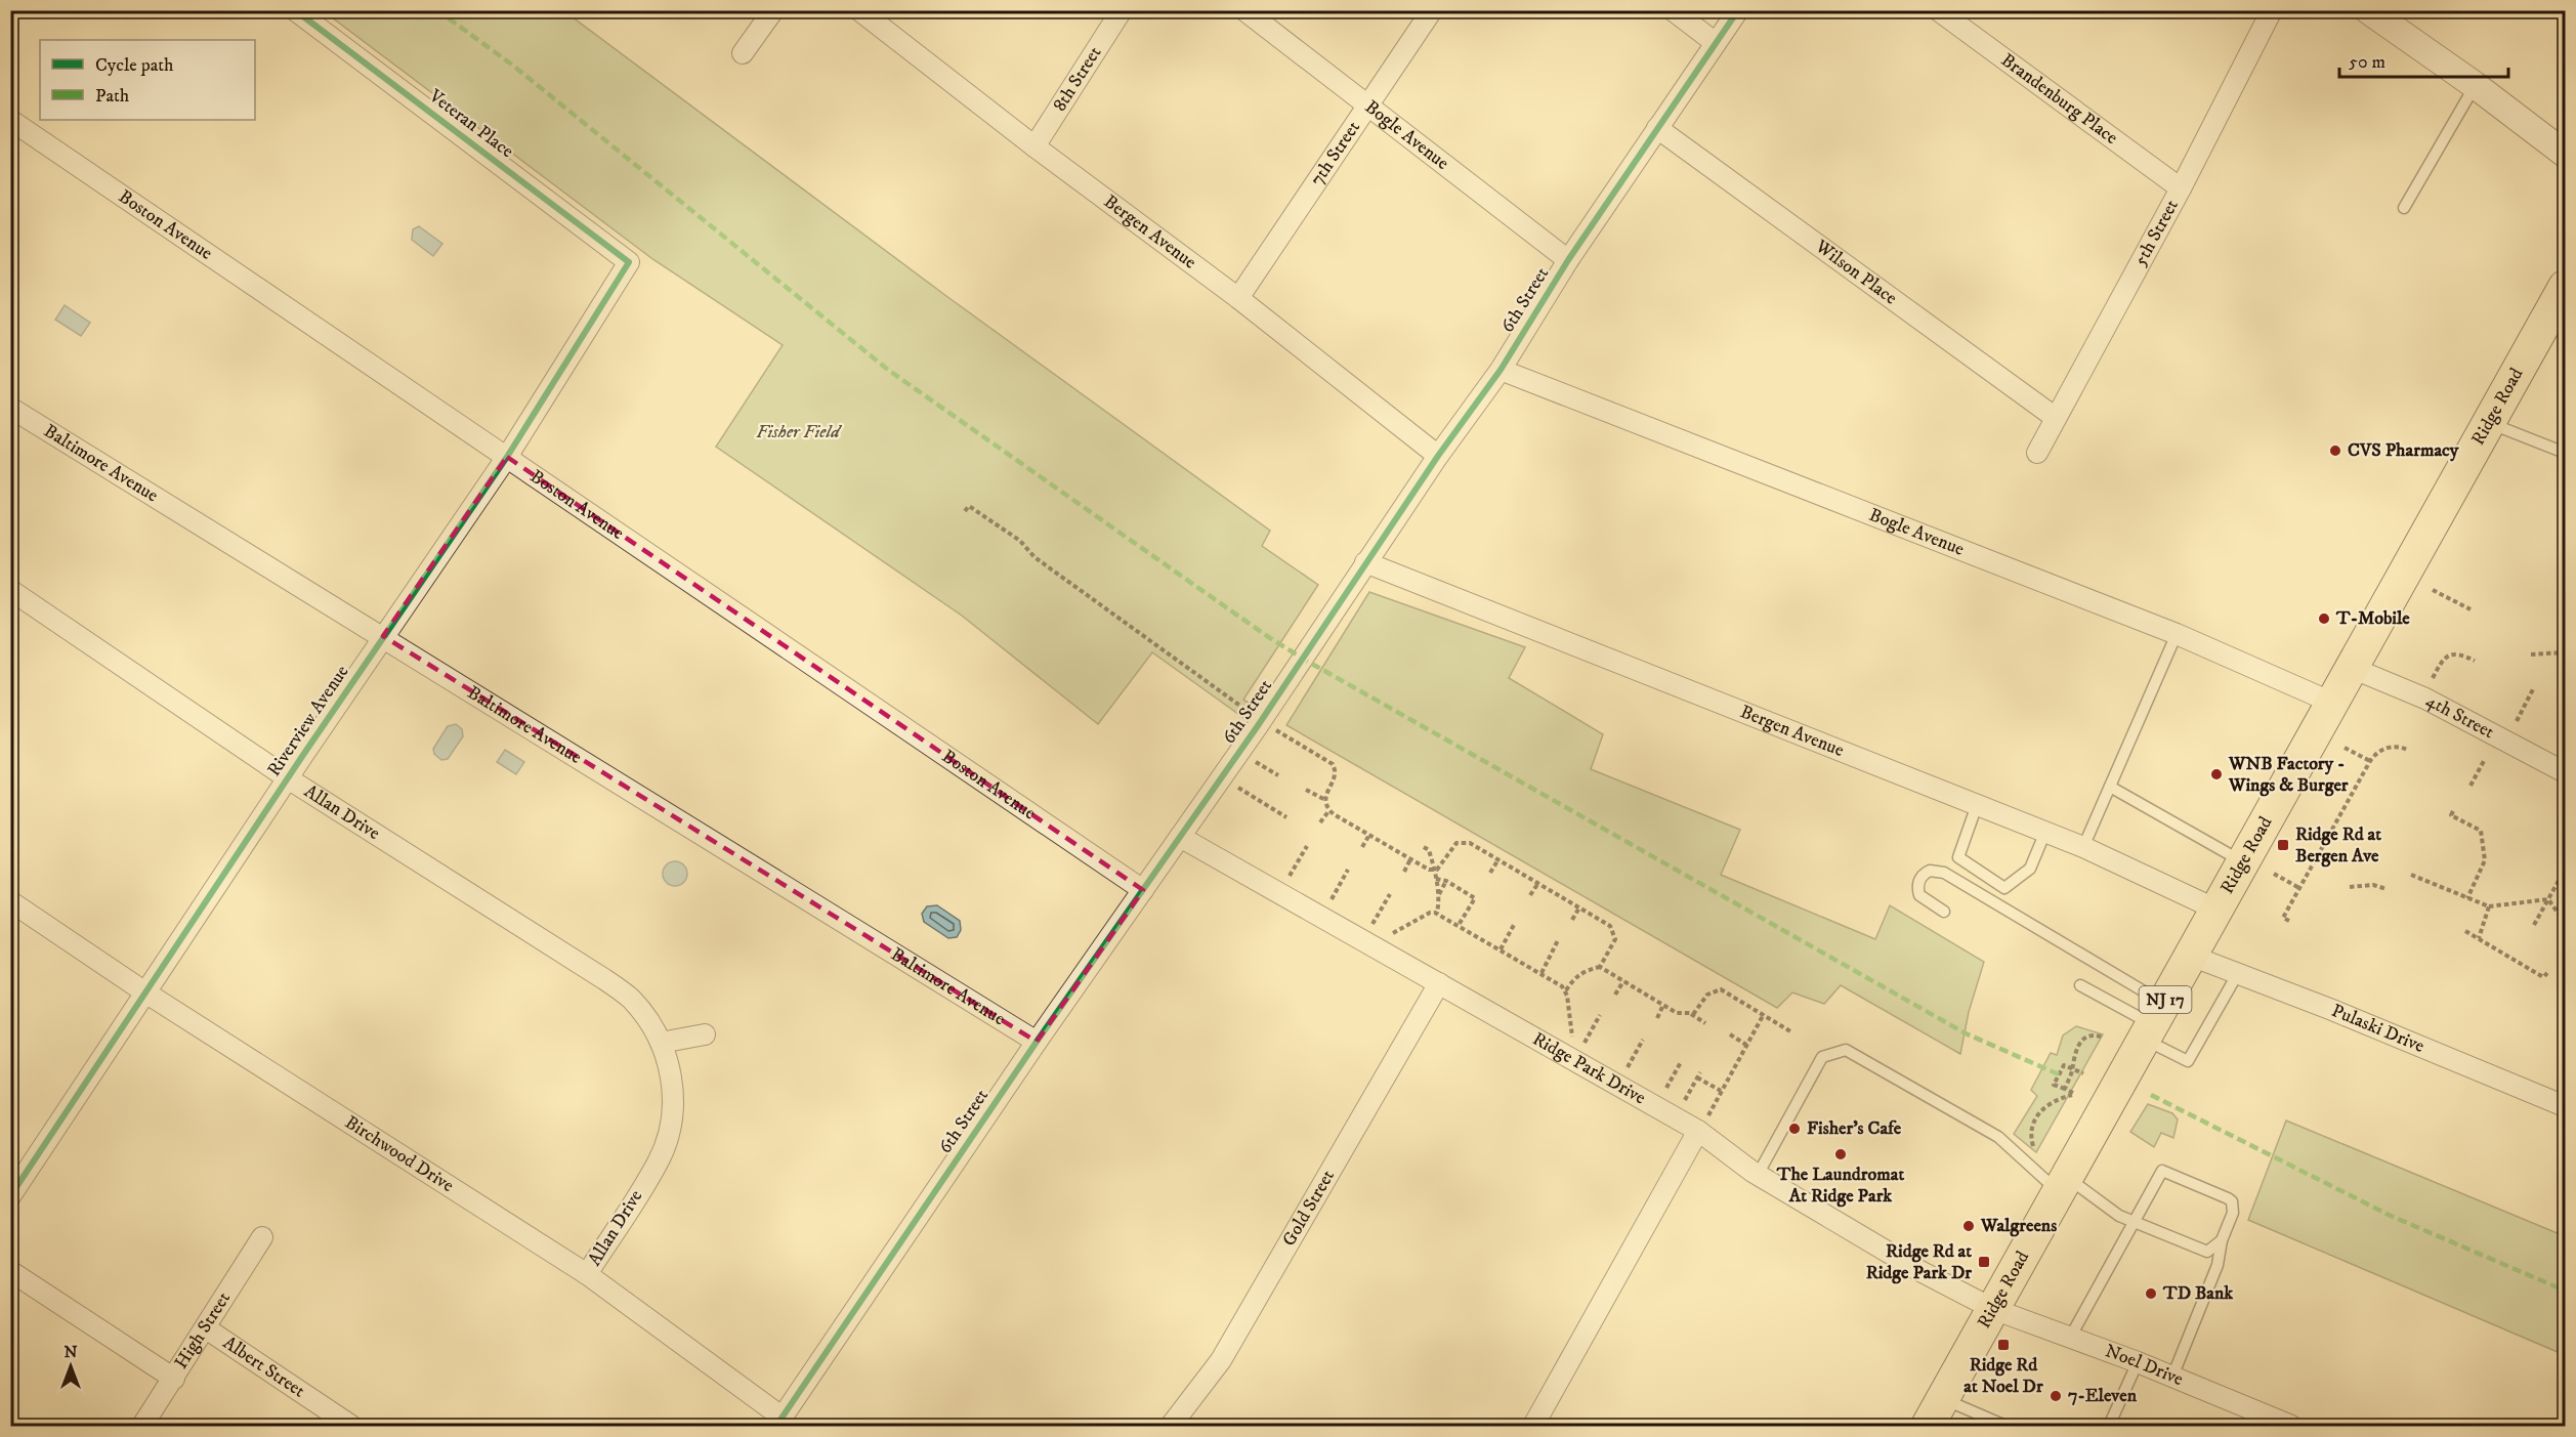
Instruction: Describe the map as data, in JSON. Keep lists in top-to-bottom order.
{
  "streets": {
    "main road": ["Ridge Road", "NJ 17"],
    "street": [
      "8th Street",
      "Brandenburg Place",
      "Veteran Place",
      "Bogle Avenue",
      "7th Street",
      "Boston Avenue",
      "Bergen Avenue",
      "5th Street",
      "Wilson Place",
      "6th Street",
      "Baltimore Avenue",
      "4th Street",
      "Riverview Avenue",
      "Allan Drive",
      "Pulaski Drive",
      "Ridge Park Drive",
      "Birchwood Drive",
      "Gold Street",
      "High Street",
      "Noel Drive",
      "Albert Street"
    ]
  },
  "crossings": [
    ["8th Street", "Bergen Avenue"],
    ["Brandenburg Place", "5th Street"],
    ["Veteran Place", "Riverview Avenue"],
    ["Bogle Avenue", "7th Street"],
    ["Bogle Avenue", "6th Street"],
    ["Bogle Avenue", "Ridge Road"],
    ["7th Street", "Bergen Avenue"],
    ["Boston Avenue", "6th Street"],
    ["Boston Avenue", "Riverview Avenue"],
    ["Bergen Avenue", "6th Street"],
    ["Bergen Avenue", "Ridge Road"],
    ["5th Street", "Wilson Place"],
    ["Wilson Place", "6th Street"],
    ["6th Street", "Baltimore Avenue"],
    ["6th Street", "Ridge Park Drive"],
    ["6th Street", "Birchwood Drive"],
    ["Ridge Road", "4th Street"],
    ["Ridge Road", "Pulaski Drive"],
    ["Ridge Road", "Ridge Park Drive"],
    ["Ridge Road", "Noel Drive"],
    ["Baltimore Avenue", "Riverview Avenue"],
    ["Riverview Avenue", "Allan Drive"],
    ["Riverview Avenue", "Birchwood Drive"],
    ["Allan Drive", "Birchwood Drive"],
    ["Ridge Park Drive", "Gold Street"],
    ["Ridge Park Drive", "Noel Drive"],
    ["High Street", "Albert Street"]
  ],
  "parks": ["Fisher Field"],
  "places": {
    "other": [
      "CVS Pharmacy",
      "T-Mobile",
      "WNB Factory - Wings & Burger",
      "Fisher's Cafe",
      "The Laundromat At Ridge Park",
      "Walgreens",
      "TD Bank",
      "7-Eleven"
    ],
    "transit": ["Ridge Rd at Bergen Ave", "Ridge Rd at Ridge Park Dr", "Ridge Rd at Noel Dr"]
  },
  "legend": ["Cycle path", "Path"],
  "scale_bar": "50 m",
  "north": "top"
}
